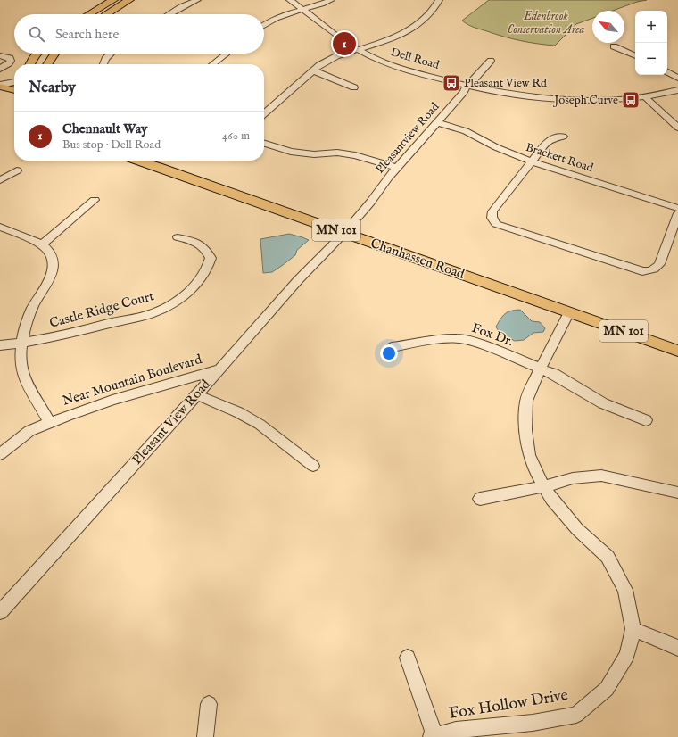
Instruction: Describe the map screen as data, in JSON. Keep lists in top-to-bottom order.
{
  "streets": {
    "main road": ["MN 101", "Chanhassen Road"],
    "street": [
      "Dell Road",
      "Pleasantview Road",
      "Brackett Road",
      "Castle Ridge Court",
      "Fox Dr.",
      "Near Mountain Boulevard",
      "Pleasant View Road",
      "Fox Hollow Drive"
    ]
  },
  "crossings": [
    ["Dell Road", "Pleasantview Road"],
    ["Pleasantview Road", "Brackett Road"],
    ["Pleasantview Road", "Chanhassen Road"],
    ["Pleasantview Road", "Pleasant View Road"],
    ["MN 101", "Chanhassen Road"],
    ["Chanhassen Road", "Pleasant View Road"],
    ["Chanhassen Road", "Fox Hollow Drive"],
    ["Fox Dr.", "Fox Hollow Drive"],
    ["Near Mountain Boulevard", "Pleasant View Road"]
  ],
  "parks": ["Edenbrook Conservation Area"],
  "places": {
    "bus stop": ["Pleasant View Rd", "Joseph Curve"]
  },
  "north": "top left",
  "page": {
    "map_buttons": ["+", "−"],
    "search": "Search here",
    "pins": "1",
    "heading": "Nearby",
    "list": [
      {
        "mark": "1",
        "name": "Chennault Way",
        "note": "Bus stop · Dell Road",
        "value": "460 m"
      }
    ]
  }
}
